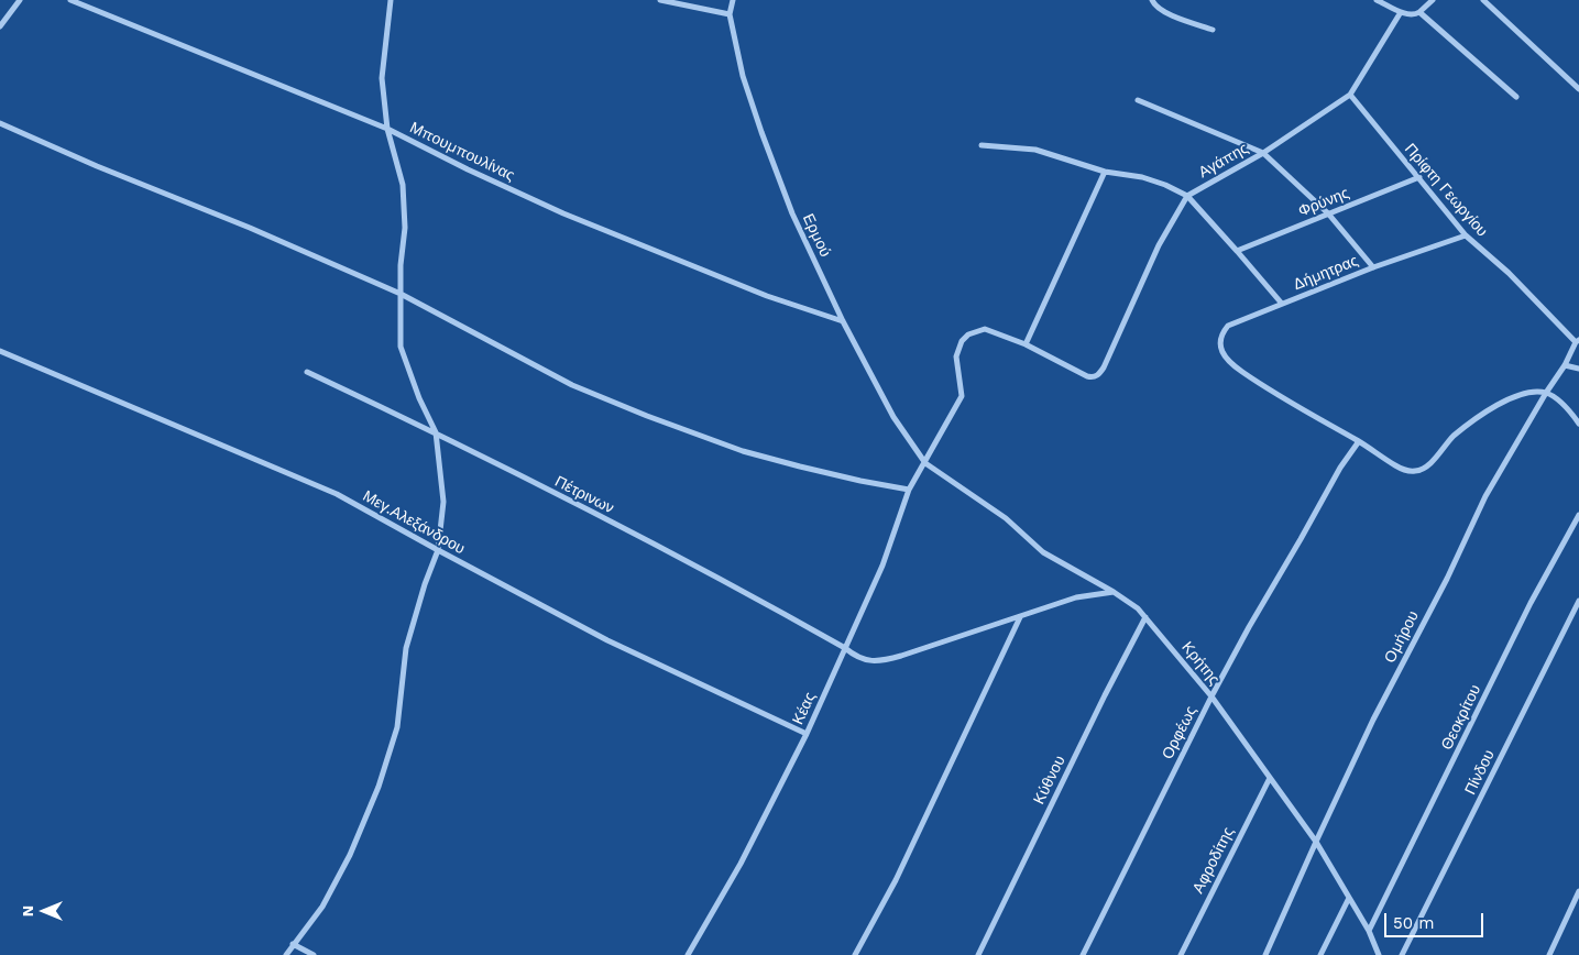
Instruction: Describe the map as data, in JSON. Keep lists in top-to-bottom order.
{
  "streets": {
    "street": [
      "Μπουμπουλίνας",
      "Αγάπης",
      "Πρίφτη Γεωργίου",
      "Φρύνης",
      "Ερμού",
      "Δήμητρας",
      "Πέτρινων",
      "Μεγ.Αλεξάνδρου",
      "Ομήρου",
      "Κρήτης",
      "Κέας",
      "Θεοκρίτου",
      "Ορφέως",
      "Πίνδου",
      "Κύθνου",
      "Αφροδίτης"
    ]
  },
  "crossings": [
    ["Μπουμπουλίνας", "Ερμού"],
    ["Αγάπης", "Πρίφτη Γεωργίου"],
    ["Αγάπης", "Κέας"],
    ["Πρίφτη Γεωργίου", "Φρύνης"],
    ["Πρίφτη Γεωργίου", "Δήμητρας"],
    ["Πρίφτη Γεωργίου", "Ομήρου"],
    ["Ερμού", "Κρήτης"],
    ["Ερμού", "Κέας"],
    ["Δήμητρας", "Ορφέως"],
    ["Πέτρινων", "Κρήτης"],
    ["Πέτρινων", "Κέας"],
    ["Μεγ.Αλεξάνδρου", "Κέας"],
    ["Ομήρου", "Κρήτης"],
    ["Κρήτης", "Κέας"],
    ["Κρήτης", "Θεοκρίτου"],
    ["Κρήτης", "Ορφέως"],
    ["Κρήτης", "Κύθνου"],
    ["Κρήτης", "Αφροδίτης"]
  ],
  "scale_bar": "50 m",
  "north": "left"
}
